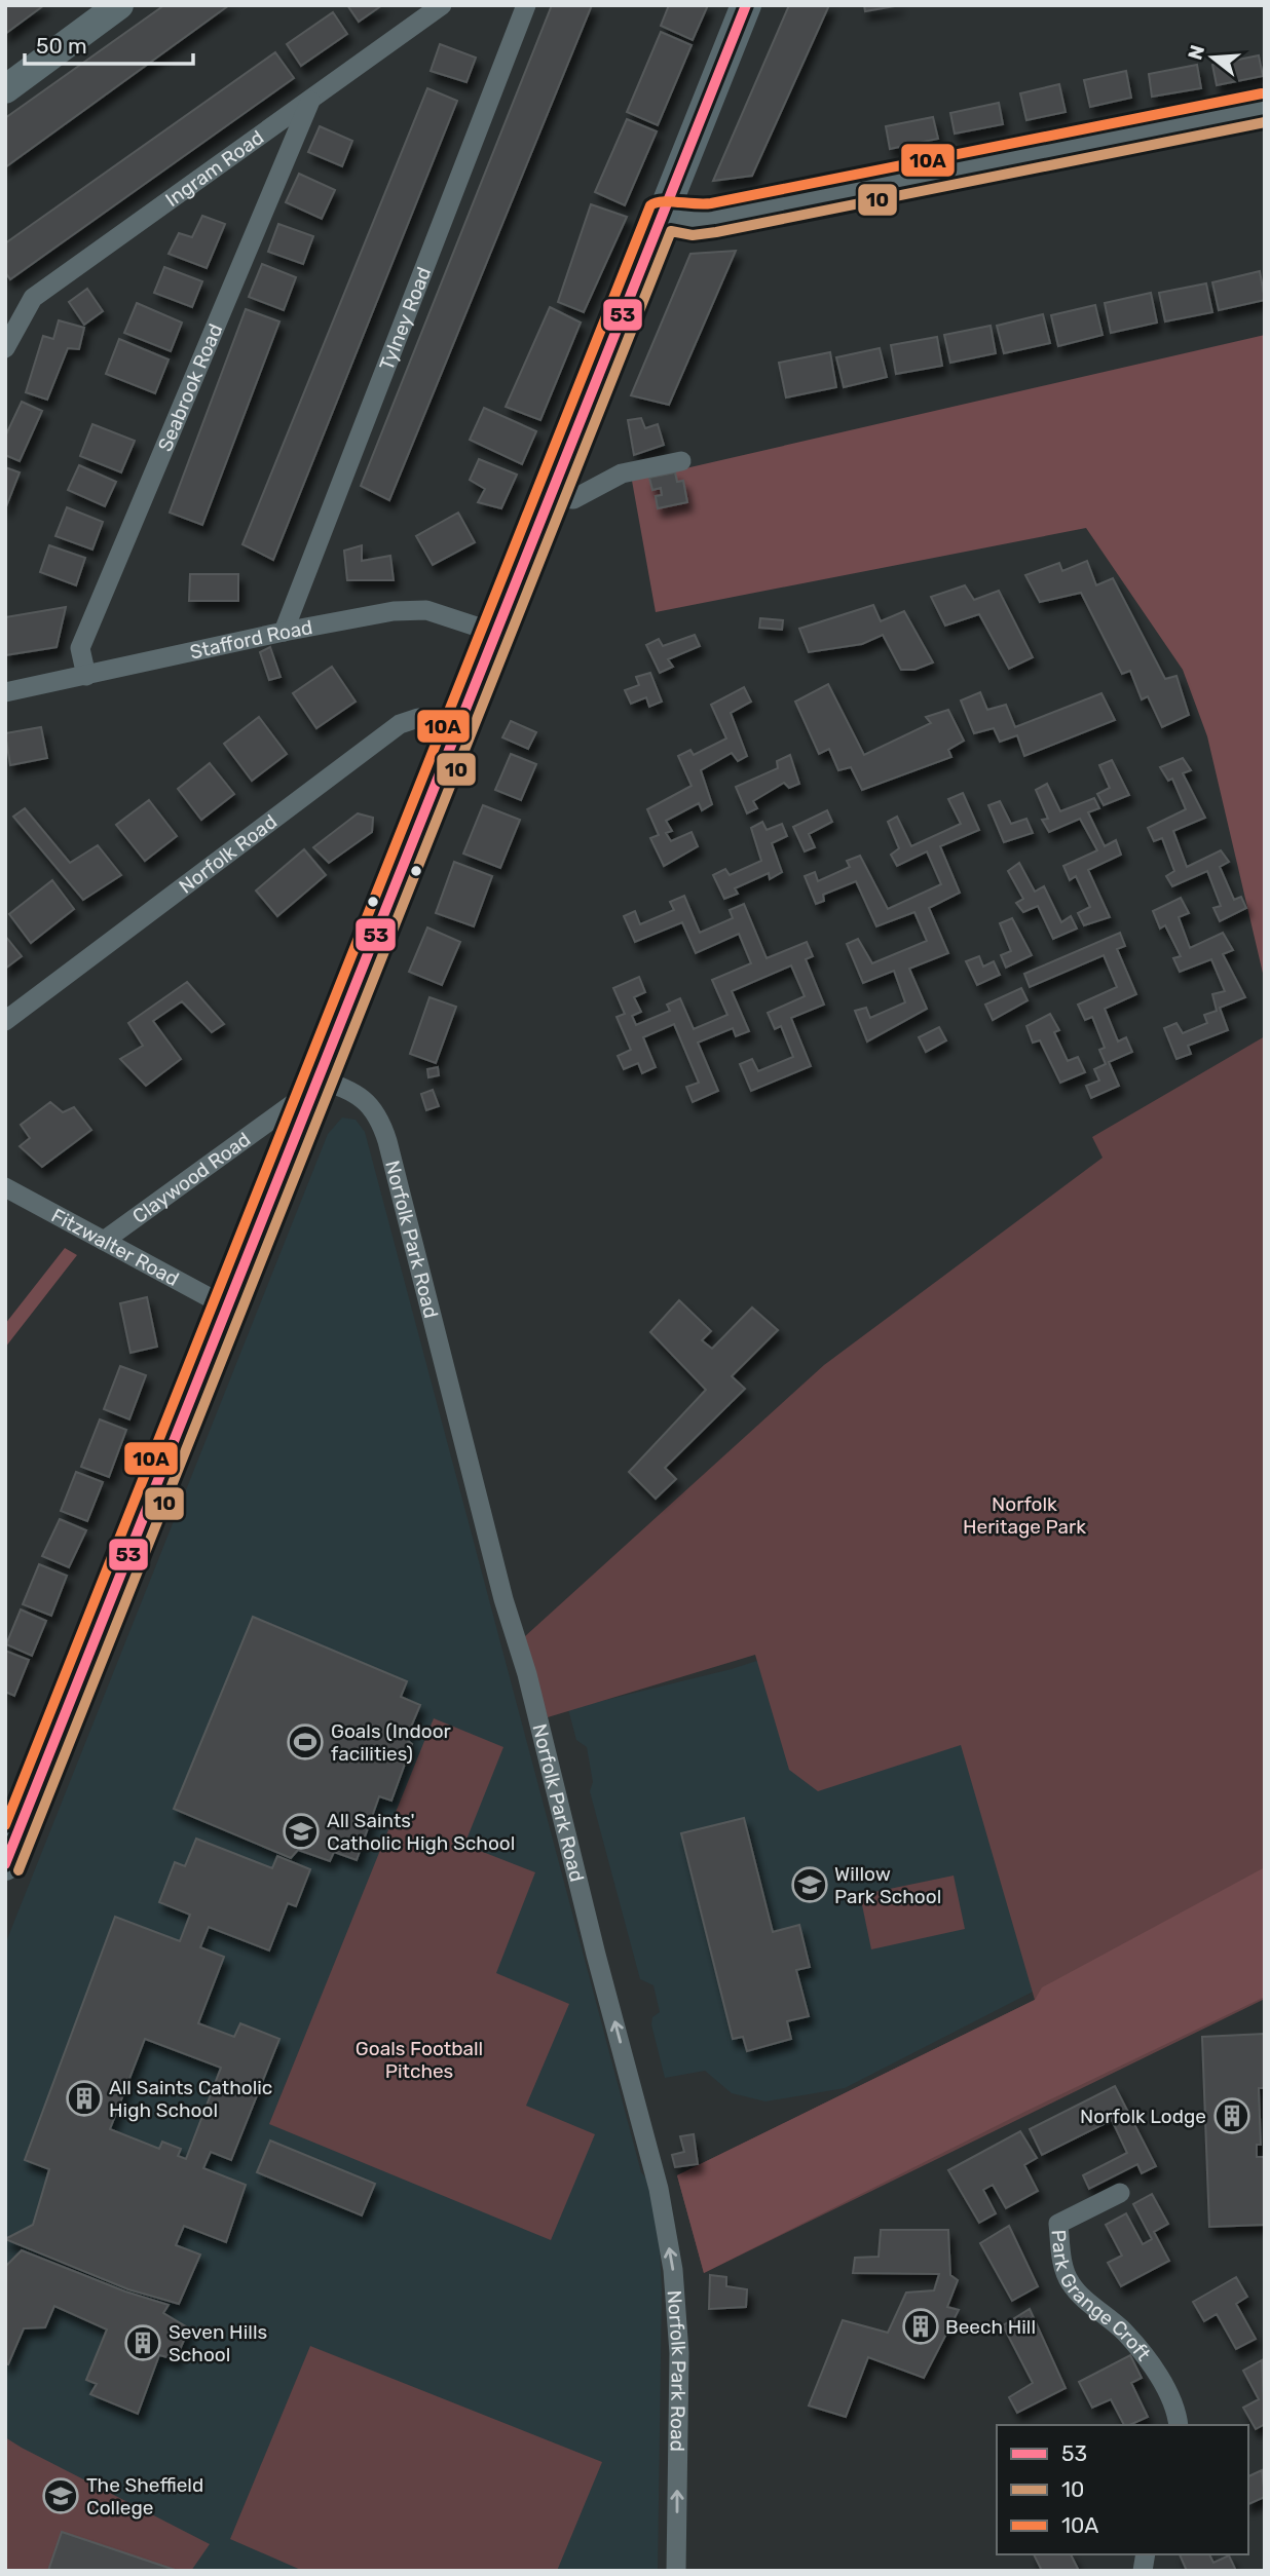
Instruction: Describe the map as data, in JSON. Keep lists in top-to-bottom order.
{
  "streets": {
    "street": [
      "Ingram Road",
      "Tylney Road",
      "Seabrook Road",
      "Stafford Road",
      "Norfolk Road",
      "Claywood Road",
      "Norfolk Park Road",
      "Fitzwalter Road",
      "Park Grange Croft"
    ]
  },
  "crossings": [
    ["Ingram Road", "Seabrook Road"],
    ["Tylney Road", "Stafford Road"],
    ["Seabrook Road", "Stafford Road"],
    ["Claywood Road", "Norfolk Park Road"],
    ["Claywood Road", "Fitzwalter Road"]
  ],
  "one_way": ["Norfolk Park Road"],
  "parks": ["Norfolk Heritage Park", "Goals Football Pitches"],
  "places": {
    "sports": ["Goals (Indoor facilities)"],
    "school or university": ["All Saints' Catholic High School", "Willow Park School", "The Sheffield College"],
    "building": [
      "All Saints Catholic High School",
      "Norfolk Lodge",
      "Beech Hill",
      "Seven Hills School"
    ]
  },
  "lines": ["transit line 53", "transit line 10A", "transit line 10"],
  "legend": ["53", "10", "10A"],
  "scale_bar": "50 m",
  "north": "left"
}
